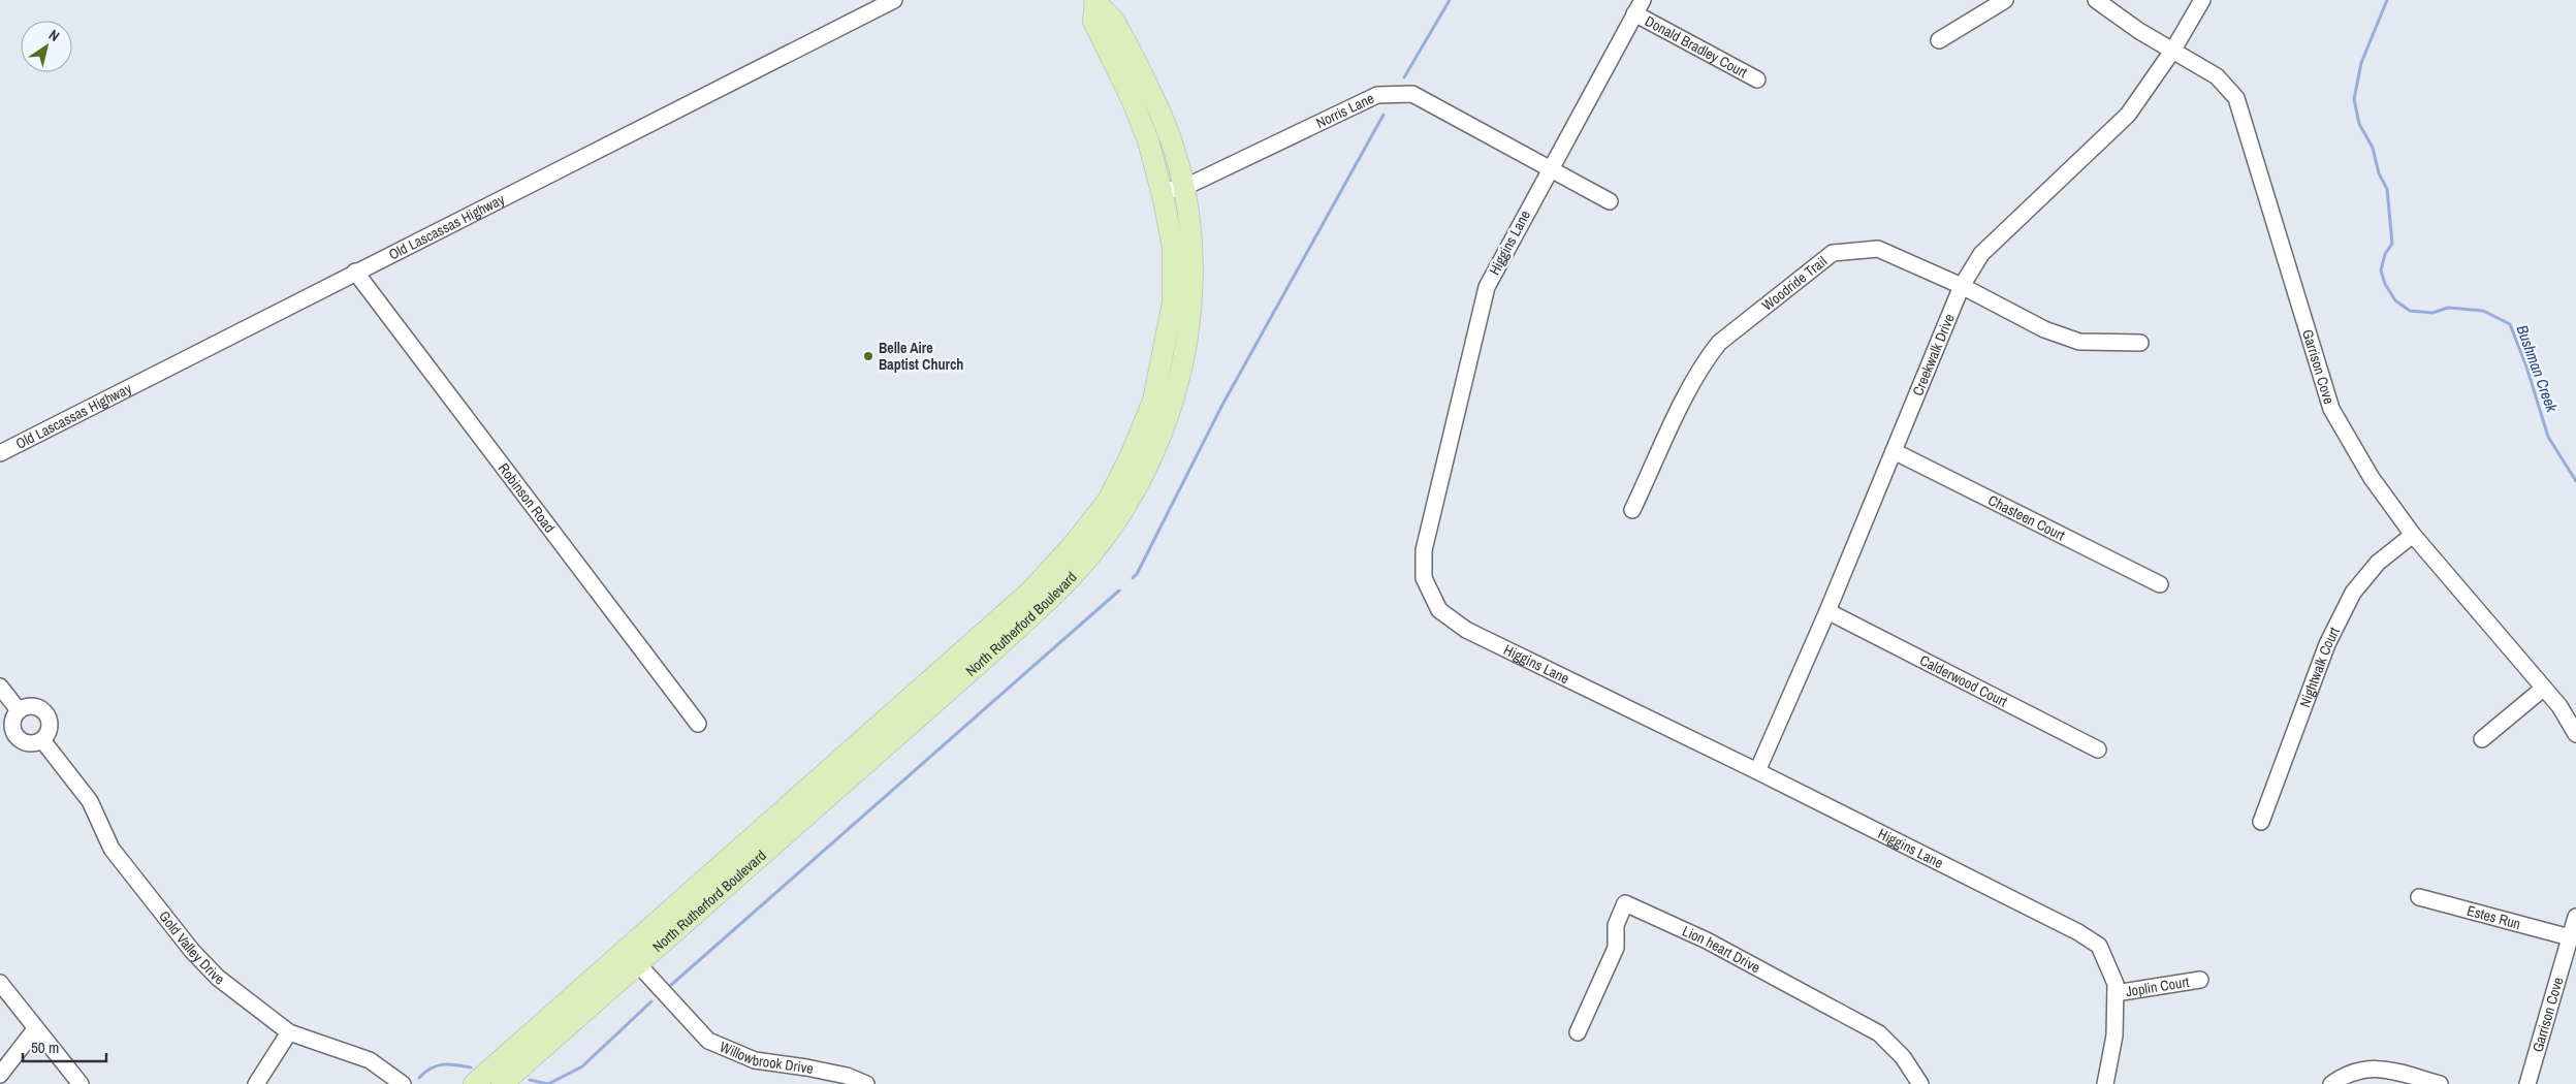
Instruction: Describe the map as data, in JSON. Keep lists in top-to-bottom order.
{
  "streets": {
    "main road": ["North Rutherford Boulevard"],
    "street": [
      "Donald Bradley Court",
      "Norris Lane",
      "Old Lascassas Highway",
      "Higgins Lane",
      "Woodride Trail",
      "Creekwalk Drive",
      "Garrison Cove",
      "Robinson Road",
      "Chasteen Court",
      "Nightwalk Court",
      "Calderwood Court",
      "Estes Run",
      "Gold Valley Drive",
      "Lion heart Drive",
      "Joplin Court",
      "Willowbrook Drive"
    ]
  },
  "crossings": [
    ["Donald Bradley Court", "Higgins Lane"],
    ["Norris Lane", "Higgins Lane"],
    ["Norris Lane", "North Rutherford Boulevard"],
    ["Old Lascassas Highway", "Robinson Road"],
    ["Higgins Lane", "Creekwalk Drive"],
    ["Higgins Lane", "Joplin Court"],
    ["Woodride Trail", "Creekwalk Drive"],
    ["Creekwalk Drive", "Garrison Cove"],
    ["Creekwalk Drive", "Chasteen Court"],
    ["Creekwalk Drive", "Calderwood Court"],
    ["Garrison Cove", "Nightwalk Court"],
    ["Garrison Cove", "Estes Run"],
    ["North Rutherford Boulevard", "Willowbrook Drive"]
  ],
  "water": ["Bushman Creek"],
  "places": ["Belle Aire Baptist Church"],
  "scale_bar": "50 m",
  "north": "top right"
}
